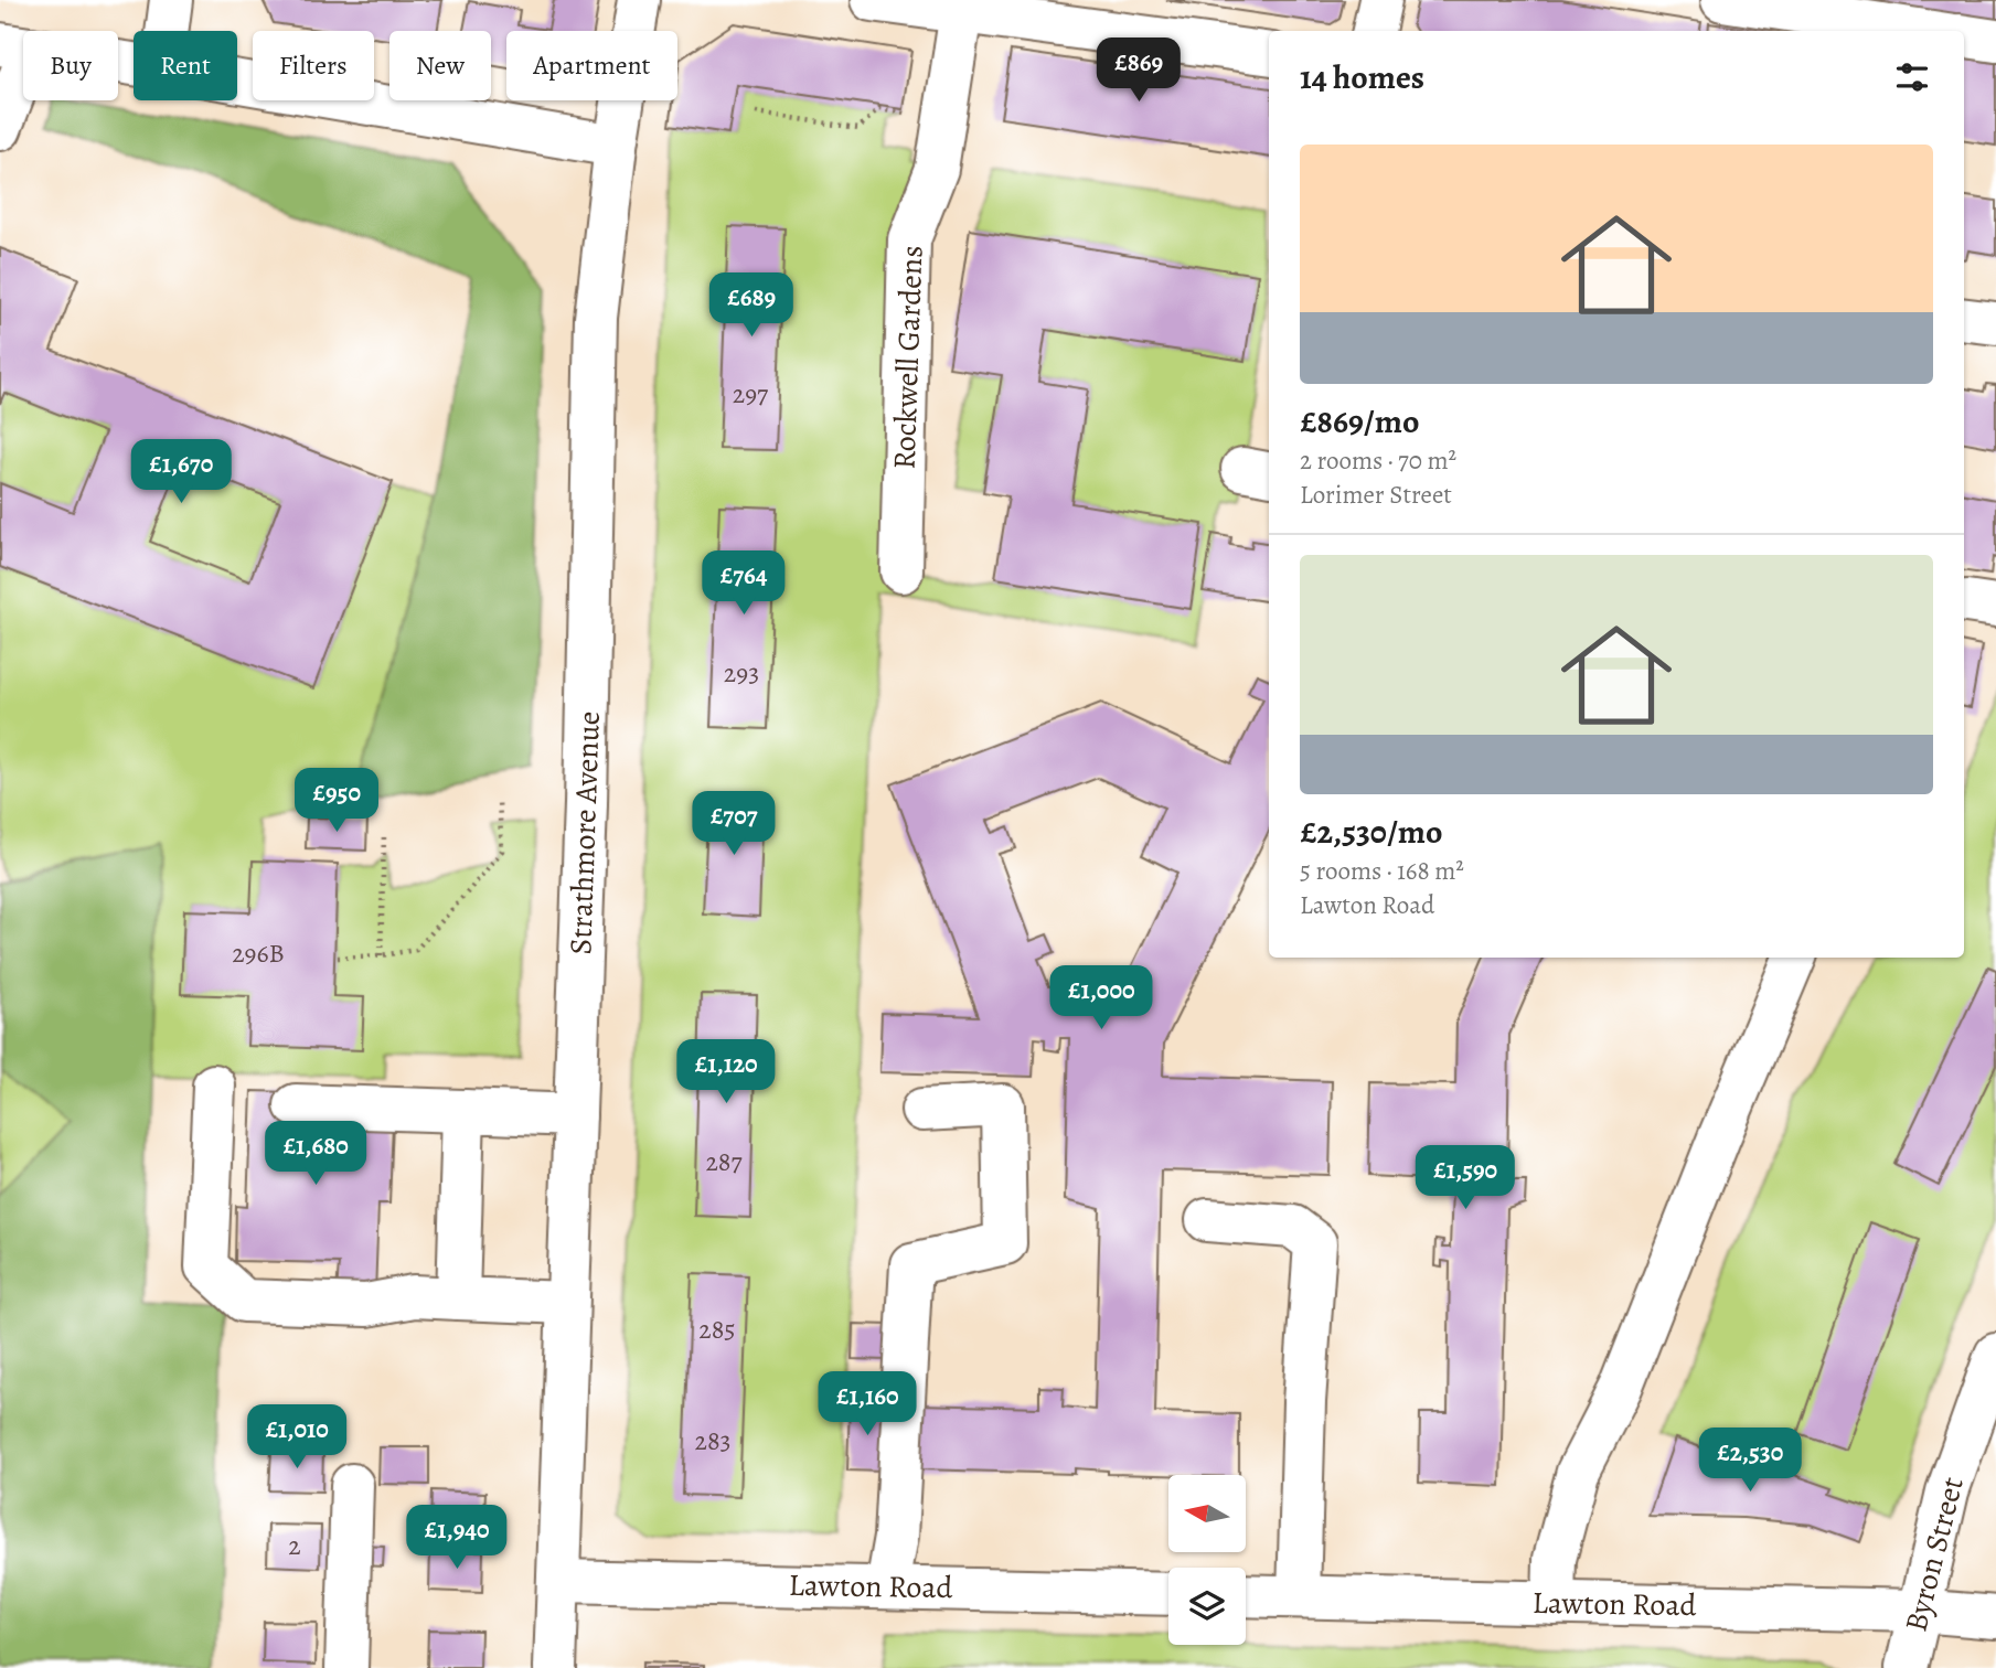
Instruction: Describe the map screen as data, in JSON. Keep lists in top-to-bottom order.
{
  "streets": {
    "street": [
      "Rockwell Gardens",
      "Strathmore Avenue",
      "Byron Street",
      "Lawton Road"
    ]
  },
  "crossings": [
    ["Strathmore Avenue", "Lawton Road"],
    ["Byron Street", "Lawton Road"]
  ],
  "house_numbers": [
    "297",
    "293",
    "296B",
    "287",
    "285",
    "283",
    "2"
  ],
  "north": "left",
  "page": {
    "chip": [
      "Buy",
      "Rent",
      "Filters",
      "New",
      "Apartment"
    ],
    "heading": "14 homes",
    "price": [
      "£869",
      "£689",
      "£1,670",
      "£764",
      "£950",
      "£707",
      "£1,000",
      "£1,120",
      "£1,680",
      "£1,590",
      "£1,160",
      "£1,010",
      "£2,530",
      "£1,940"
    ],
    "list": [
      {
        "name": "£869/mo",
        "note": "2 rooms · 70 m² · Lorimer Street"
      },
      {
        "name": "£2,530/mo",
        "note": "5 rooms · 168 m² · Lawton Road"
      }
    ]
  }
}
